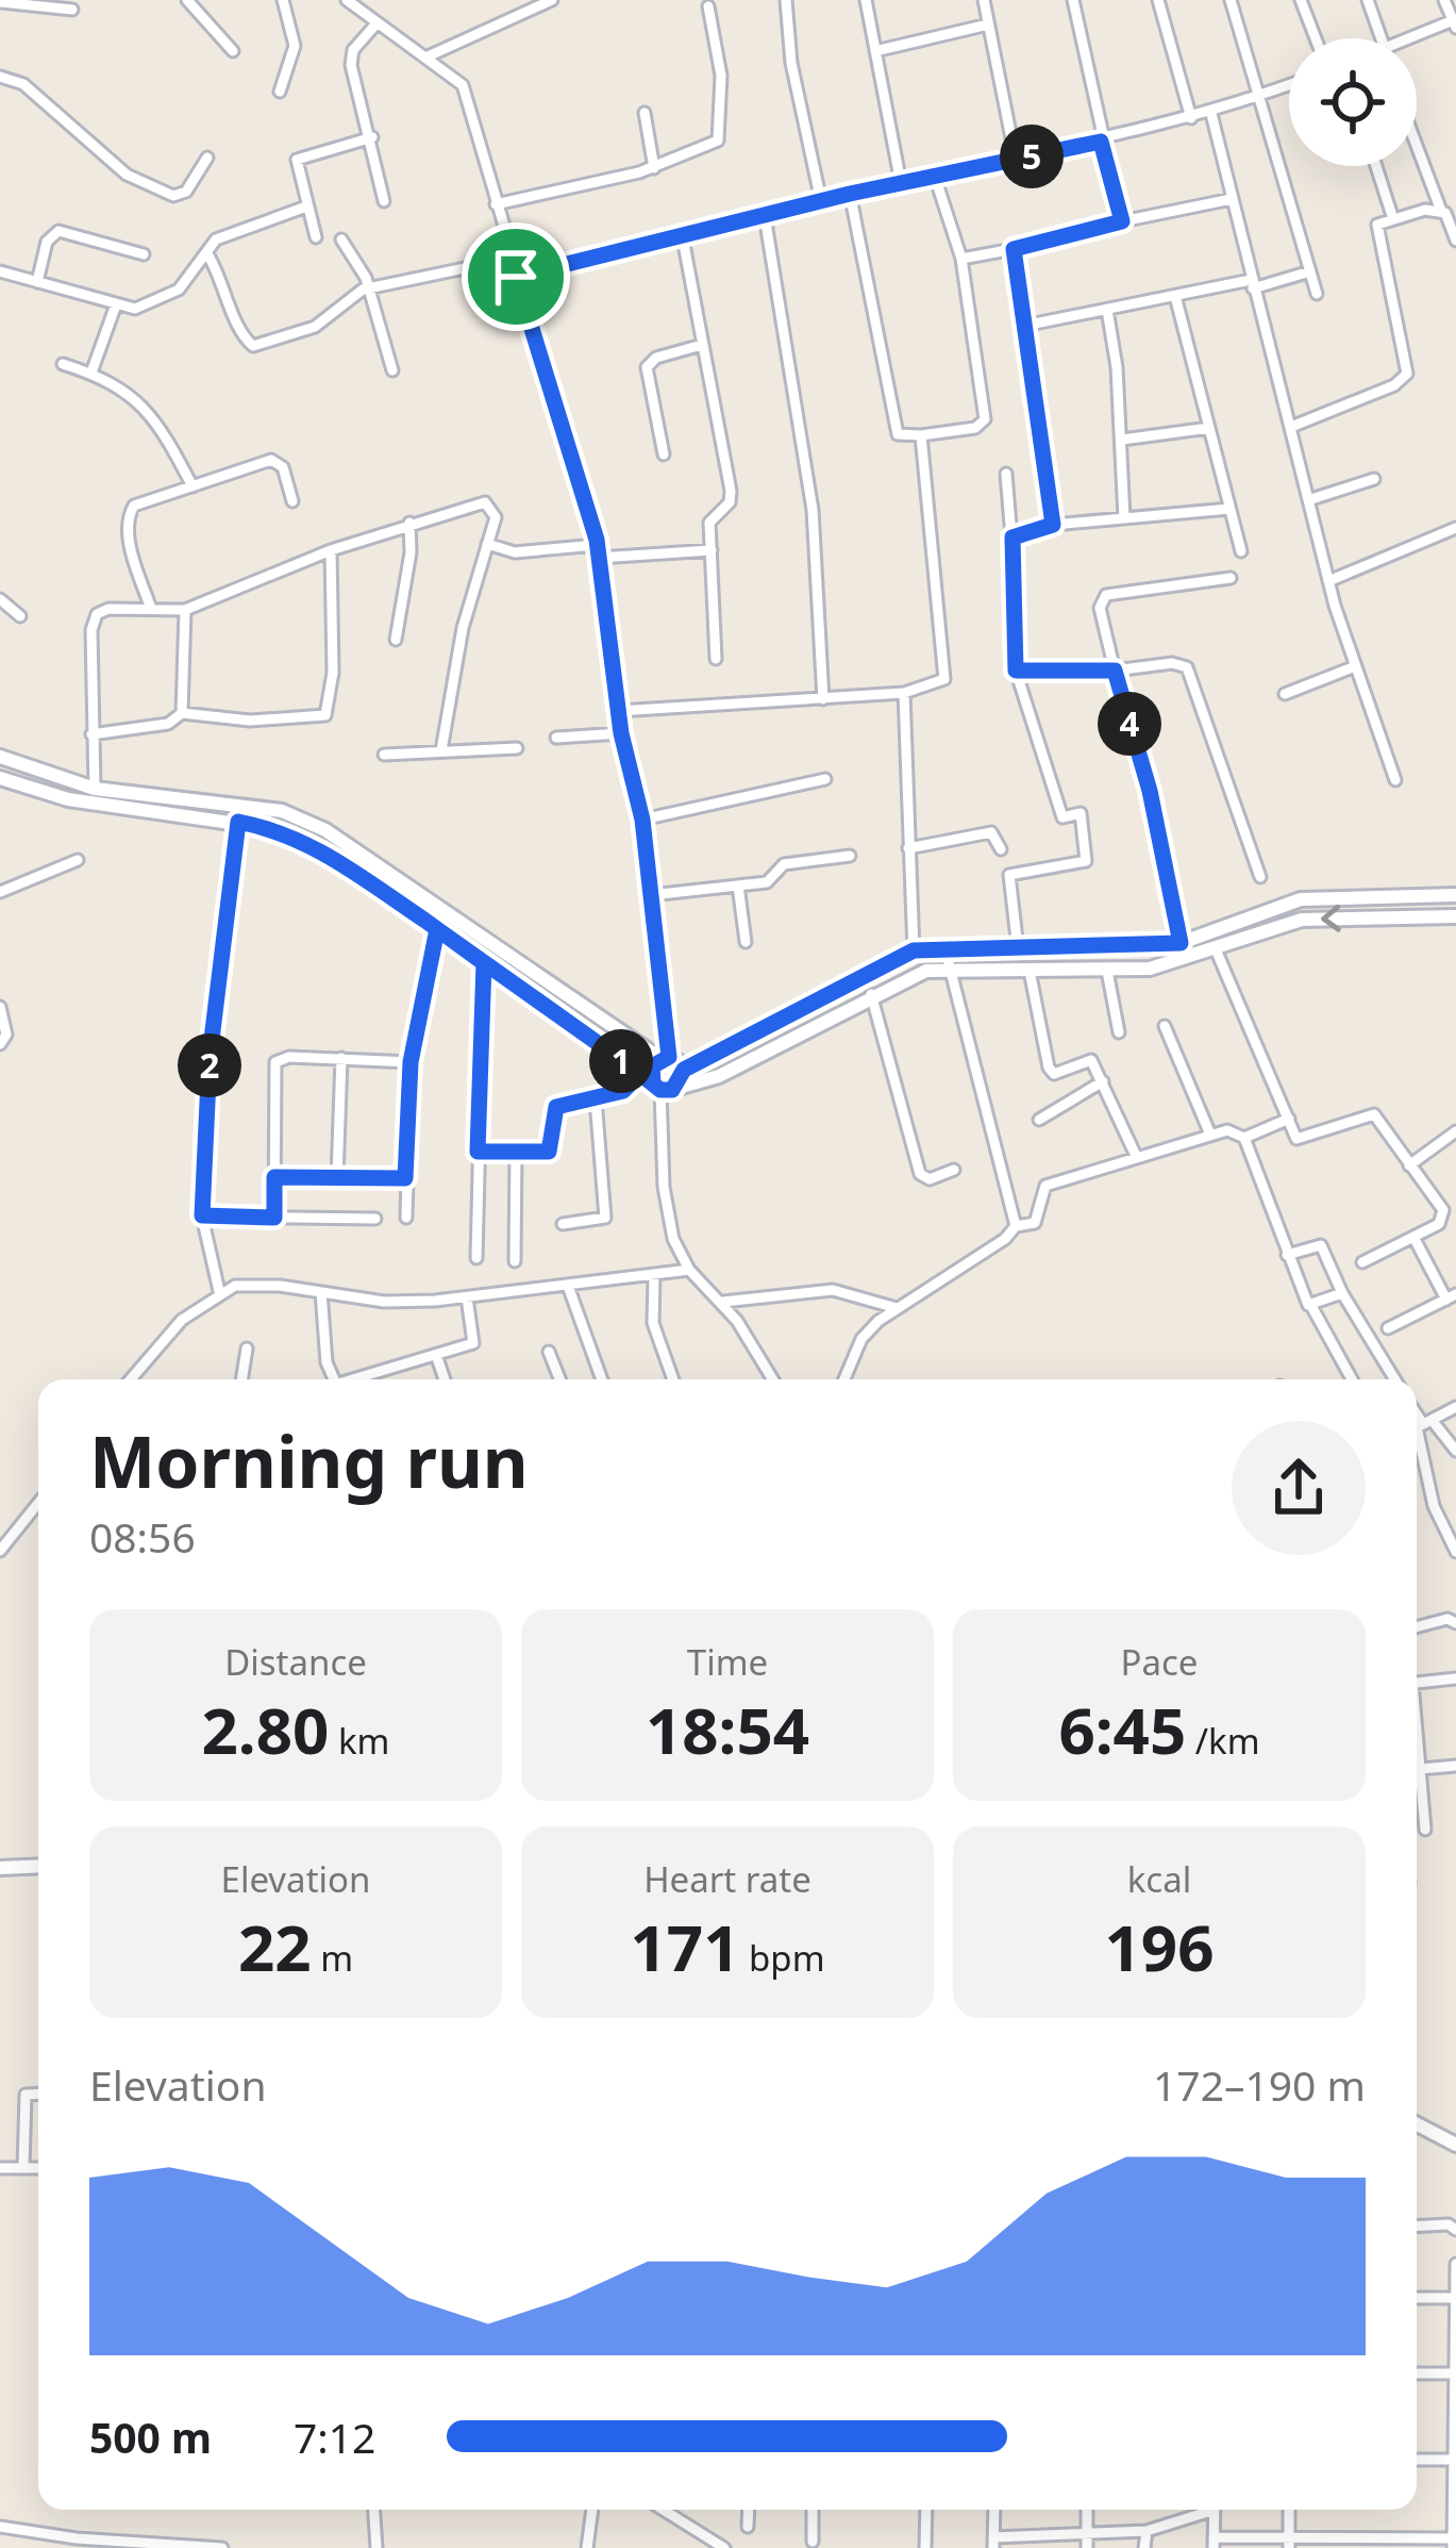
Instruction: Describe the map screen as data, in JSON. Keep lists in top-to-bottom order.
{
  "page": {
    "pins": [
      "5",
      "4",
      "1",
      "2"
    ],
    "heading": ["Morning run", "08:56"],
    "stats": [
      ["Distance", "2.80 km"],
      ["Time", "18:54"],
      ["Pace", "6:45 /km"],
      ["Elevation", "22 m"],
      ["Heart rate", "171 bpm"],
      ["kcal", "196"]
    ],
    "chart": ["Elevation", "172–190 m"],
    "list": [
      {
        "name": "500 m",
        "note": "7:12"
      }
    ]
  }
}
